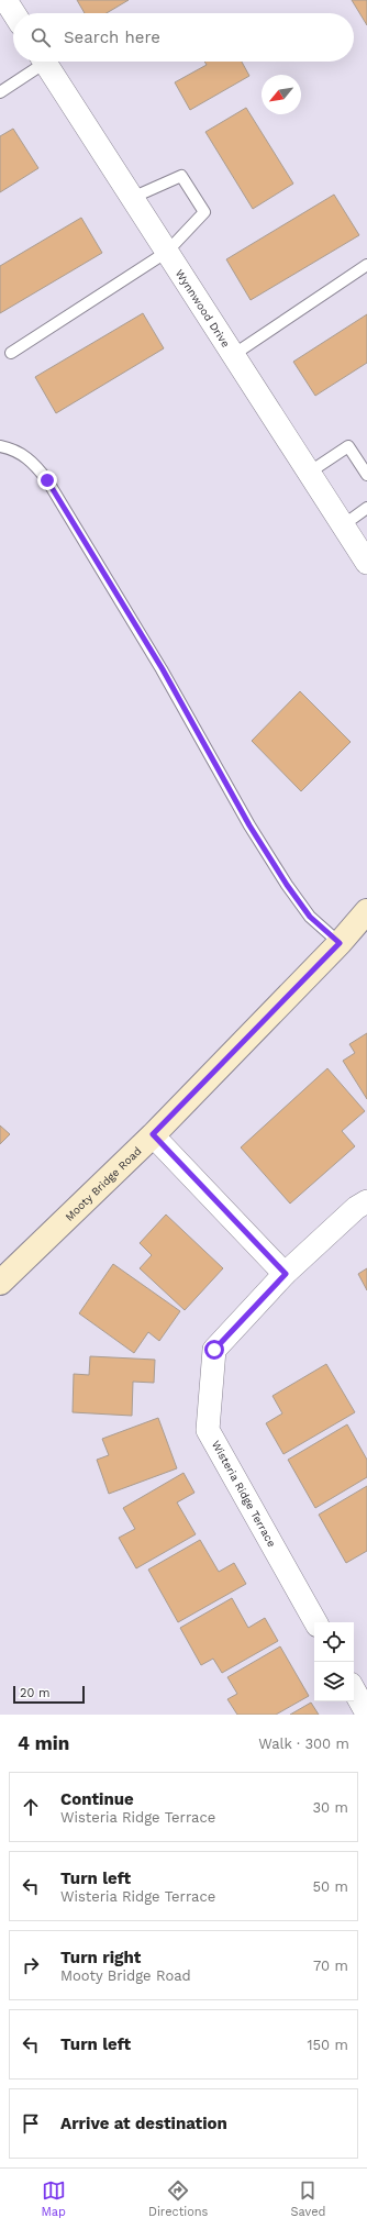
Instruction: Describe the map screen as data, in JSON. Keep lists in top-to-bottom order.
{
  "streets": {
    "main road": ["Mooty Bridge Road"],
    "street": ["Wynnwood Drive", "Wisteria Ridge Terrace"]
  },
  "scale_bar": "20 m",
  "north": "bottom left",
  "page": {
    "search": "Search here",
    "scale": "20 m",
    "heading": ["4 min", "Walk · 300 m"],
    "list": [
      ["Continue", "Wisteria Ridge Terrace", "30 m"],
      ["Turn left", "Wisteria Ridge Terrace", "50 m"],
      ["Turn right", "Mooty Bridge Road", "70 m"],
      ["Turn left", "150 m"],
      "Arrive at destination"
    ],
    "nav": ["Map", "Directions", "Saved"]
  }
}
